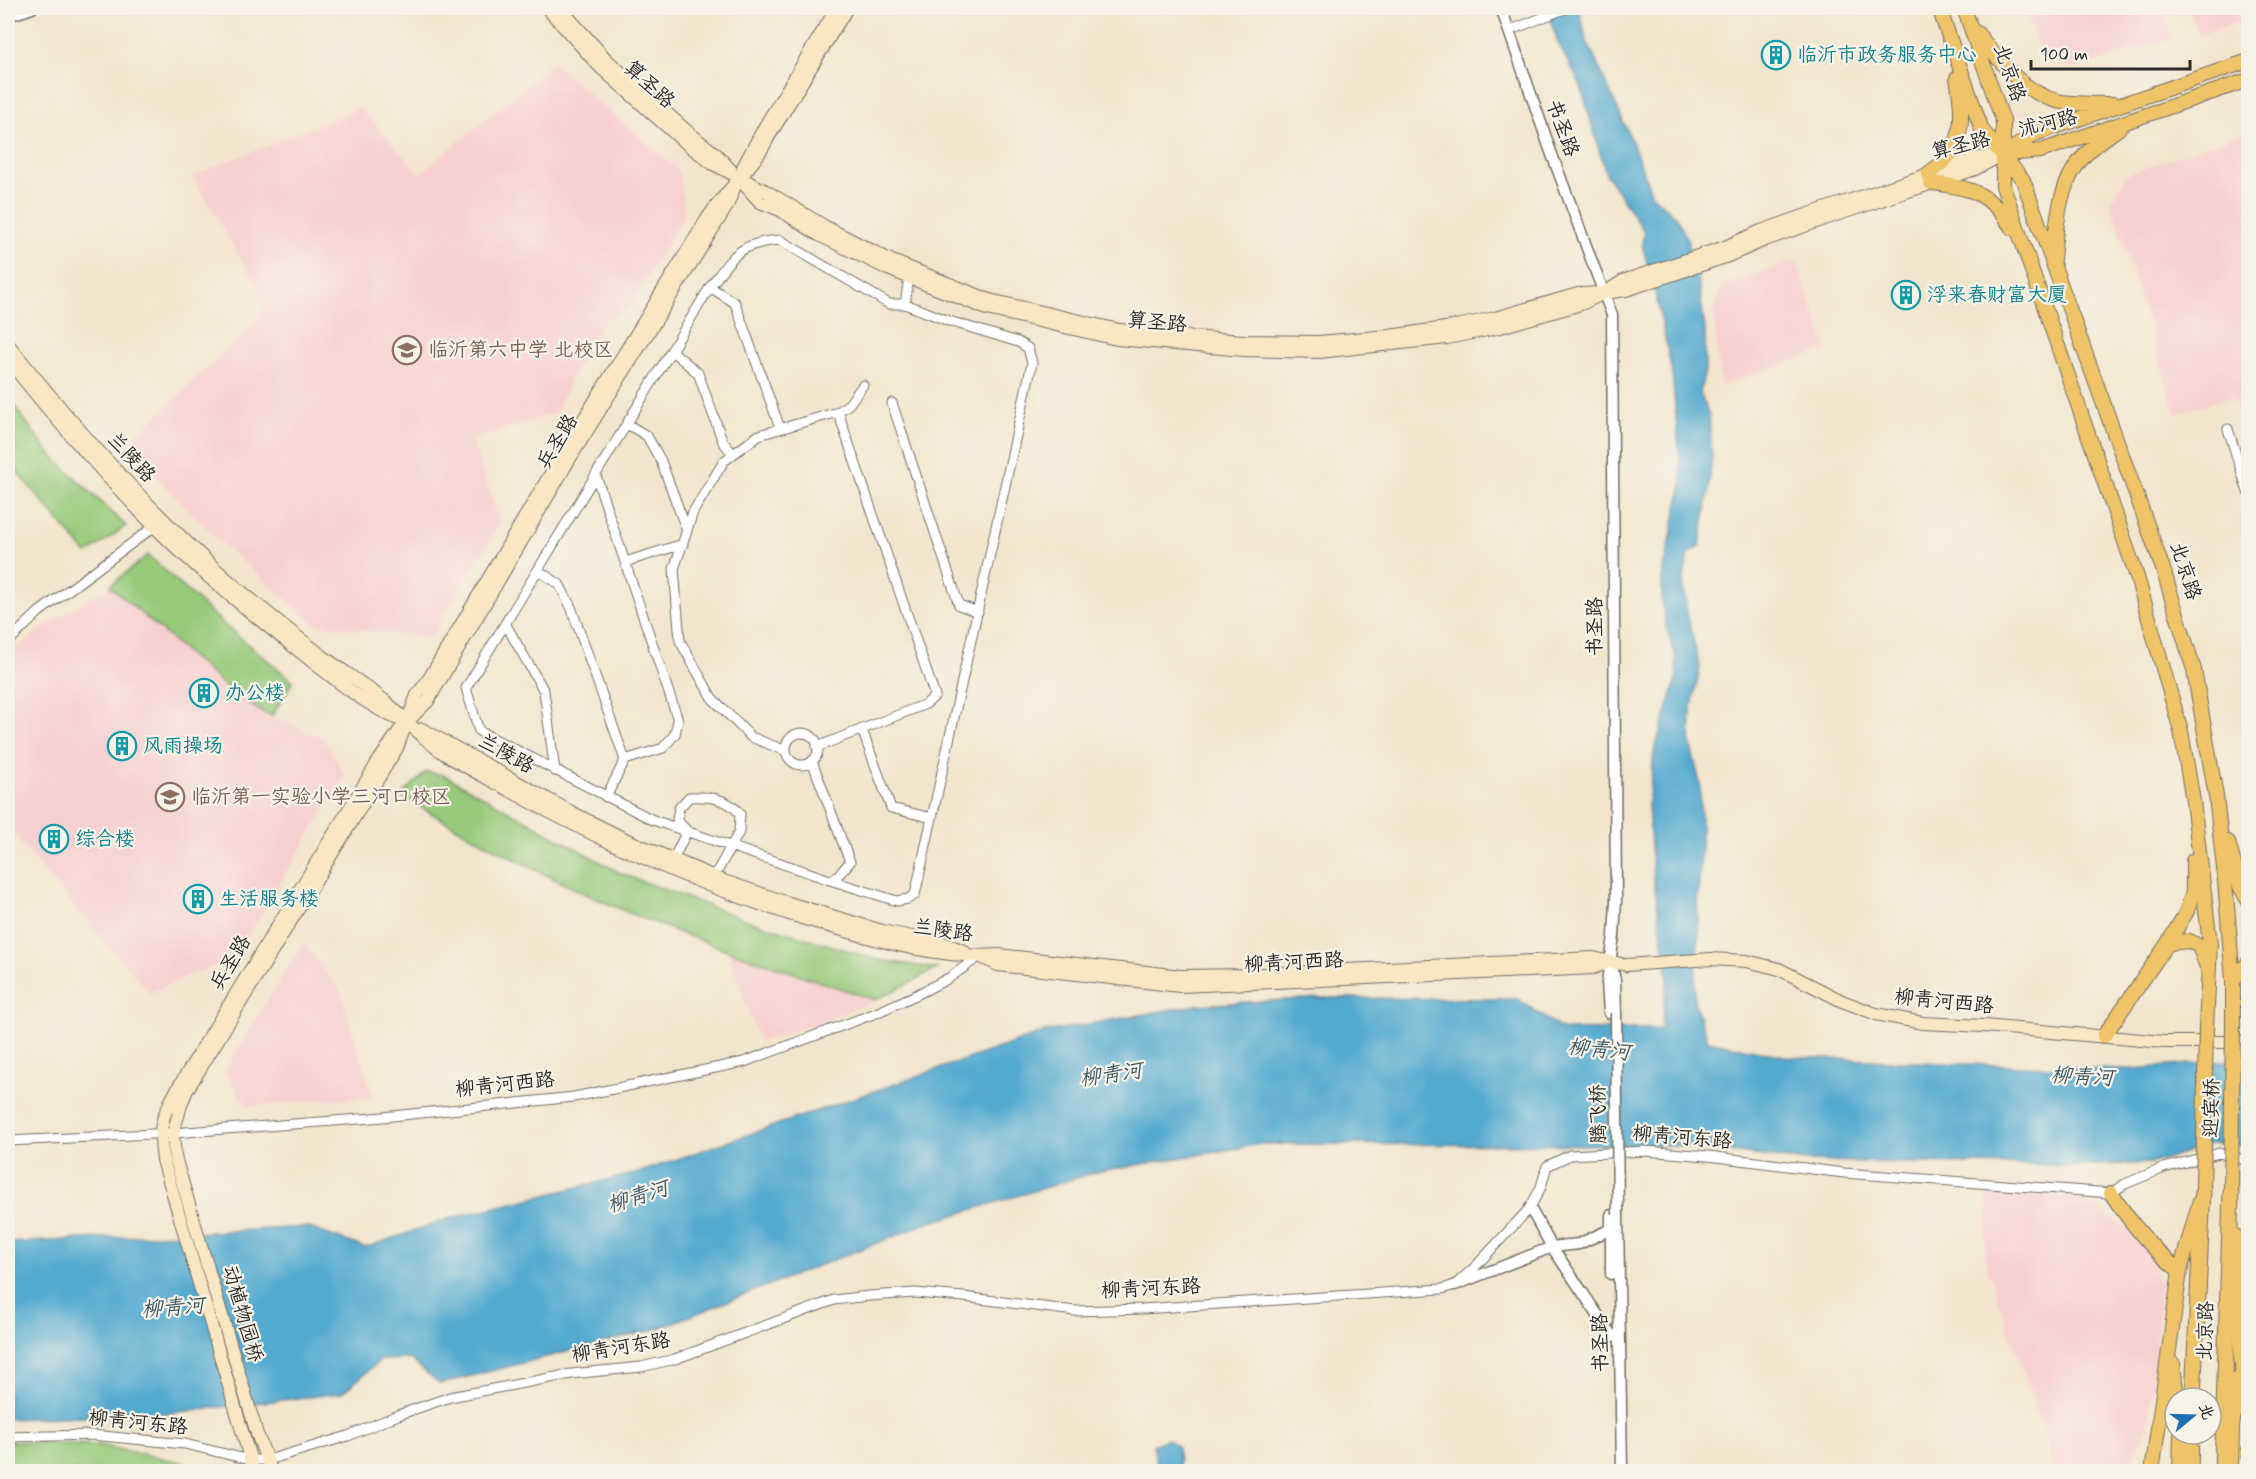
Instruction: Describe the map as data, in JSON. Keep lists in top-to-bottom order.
{
  "streets": {
    "highway": ["北京路"],
    "main road": [
      "算圣路",
      "沭河路",
      "兵圣路",
      "兰陵路",
      "柳青河西路",
      "迎宾桥",
      "动植物园桥"
    ],
    "street": ["书圣路", "腾飞桥", "柳青河东路"]
  },
  "crossings": [
    ["北京路", "算圣路"],
    ["北京路", "沭河路"],
    ["北京路", "迎宾桥"],
    ["算圣路", "沭河路"],
    ["算圣路", "书圣路"],
    ["算圣路", "兵圣路"],
    ["书圣路", "柳青河西路"],
    ["书圣路", "腾飞桥"],
    ["兵圣路", "兰陵路"],
    ["兵圣路", "柳青河西路"],
    ["兵圣路", "动植物园桥"],
    ["兰陵路", "柳青河西路"],
    ["柳青河东路", "动植物园桥"]
  ],
  "water": ["柳青河"],
  "places": {
    "building": [
      "临沂市政务服务中心",
      "浮来春财富大厦",
      "办公楼",
      "风雨操场",
      "综合楼",
      "生活服务楼"
    ],
    "school or university": ["临沂第六中学 北校区", "临沂第一实验小学三河口校区"]
  },
  "scale_bar": "100 m",
  "north": "right"
}
